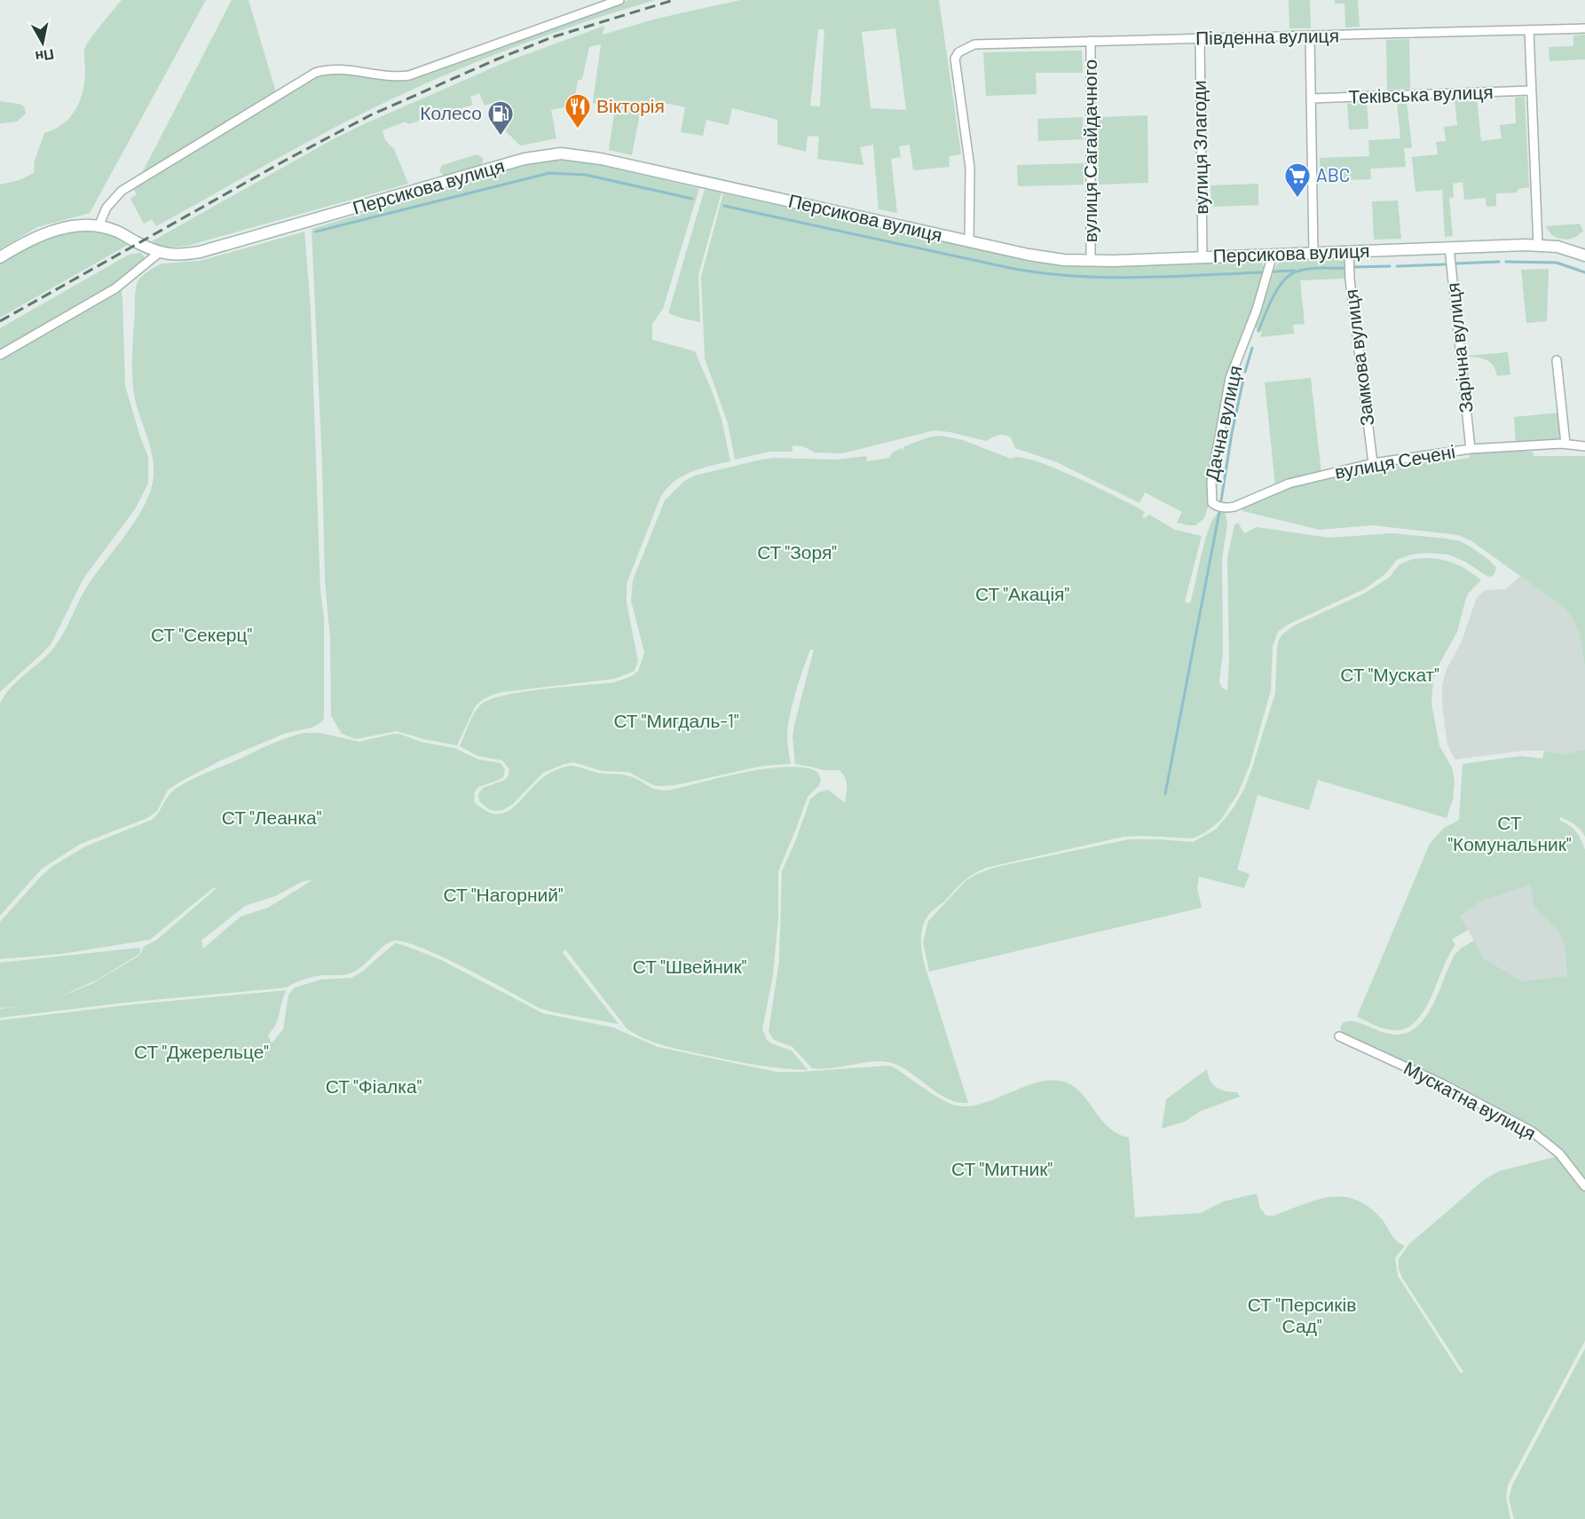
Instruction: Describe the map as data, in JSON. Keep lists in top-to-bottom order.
{
  "streets": {
    "main road": ["Персикова вулиця"],
    "street": [
      "Південна вулиця",
      "Теківська вулиця",
      "вулиця Злагоди",
      "вулиця Сагайдачного",
      "Зарічна вулиця",
      "Замкова вулиця",
      "Дачна вулиця",
      "вулиця Сечені",
      "Мускатна вулиця"
    ]
  },
  "crossings": [
    ["Південна вулиця", "вулиця Злагоди"],
    ["Південна вулиця", "вулиця Сагайдачного"],
    ["Південна вулиця", "Персикова вулиця"],
    ["вулиця Злагоди", "Персикова вулиця"],
    ["вулиця Сагайдачного", "Персикова вулиця"],
    ["Персикова вулиця", "Зарічна вулиця"],
    ["Персикова вулиця", "Замкова вулиця"],
    ["Персикова вулиця", "Дачна вулиця"],
    ["Зарічна вулиця", "вулиця Сечені"],
    ["Замкова вулиця", "вулиця Сечені"],
    ["Дачна вулиця", "вулиця Сечені"]
  ],
  "parks": [
    "СТ \"Зоря\"",
    "СТ \"Акація\"",
    "СТ \"Секерц\"",
    "СТ \"Мускат\"",
    "СТ \"Мигдаль-1\"",
    "СТ \"Леанка\"",
    "СТ \"Комунальник\"",
    "СТ \"Нагорний\"",
    "СТ \"Швейник\"",
    "СТ \"Джерельце\"",
    "СТ \"Фіалка\"",
    "СТ \"Митник\"",
    "СТ \"Персиків Сад\""
  ],
  "places": {
    "restaurant": ["Вікторія"],
    "fuel station": ["Колесо"],
    "supermarket": ["ABC"]
  },
  "north": "bottom"
}
